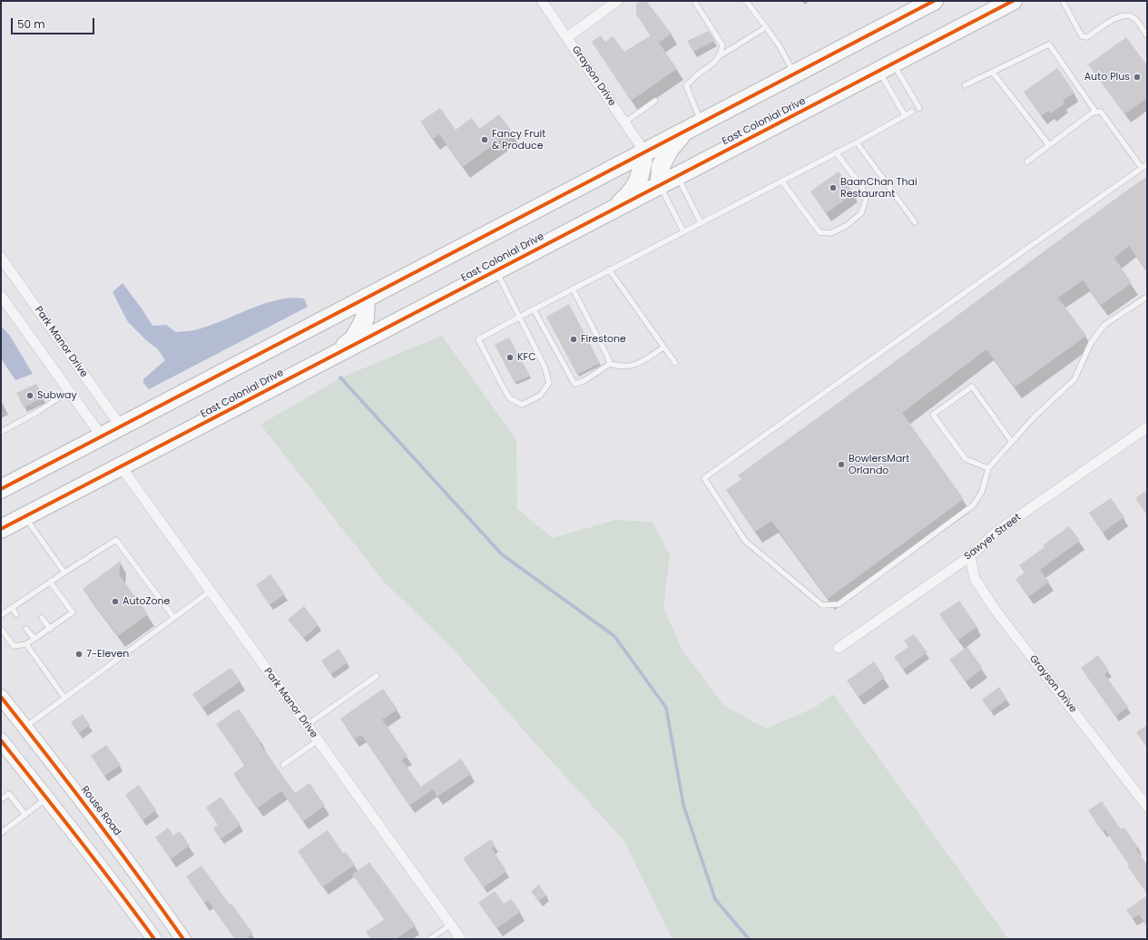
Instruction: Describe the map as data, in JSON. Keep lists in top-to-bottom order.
{
  "streets": {
    "highway": ["East Colonial Drive"],
    "street": [
      "Grayson Drive",
      "Park Manor Drive",
      "Sawyer Street",
      "Rouse Road"
    ]
  },
  "crossings": [
    ["Grayson Drive", "Sawyer Street"],
    ["East Colonial Drive", "Park Manor Drive"]
  ],
  "places": [
    "Auto Plus",
    "Fancy Fruit & Produce",
    "BaanChan Thai Restaurant",
    "Firestone",
    "KFC",
    "Subway",
    "BowlersMart Orlando",
    "AutoZone",
    "7-Eleven"
  ],
  "scale_bar": "50 m"
}
